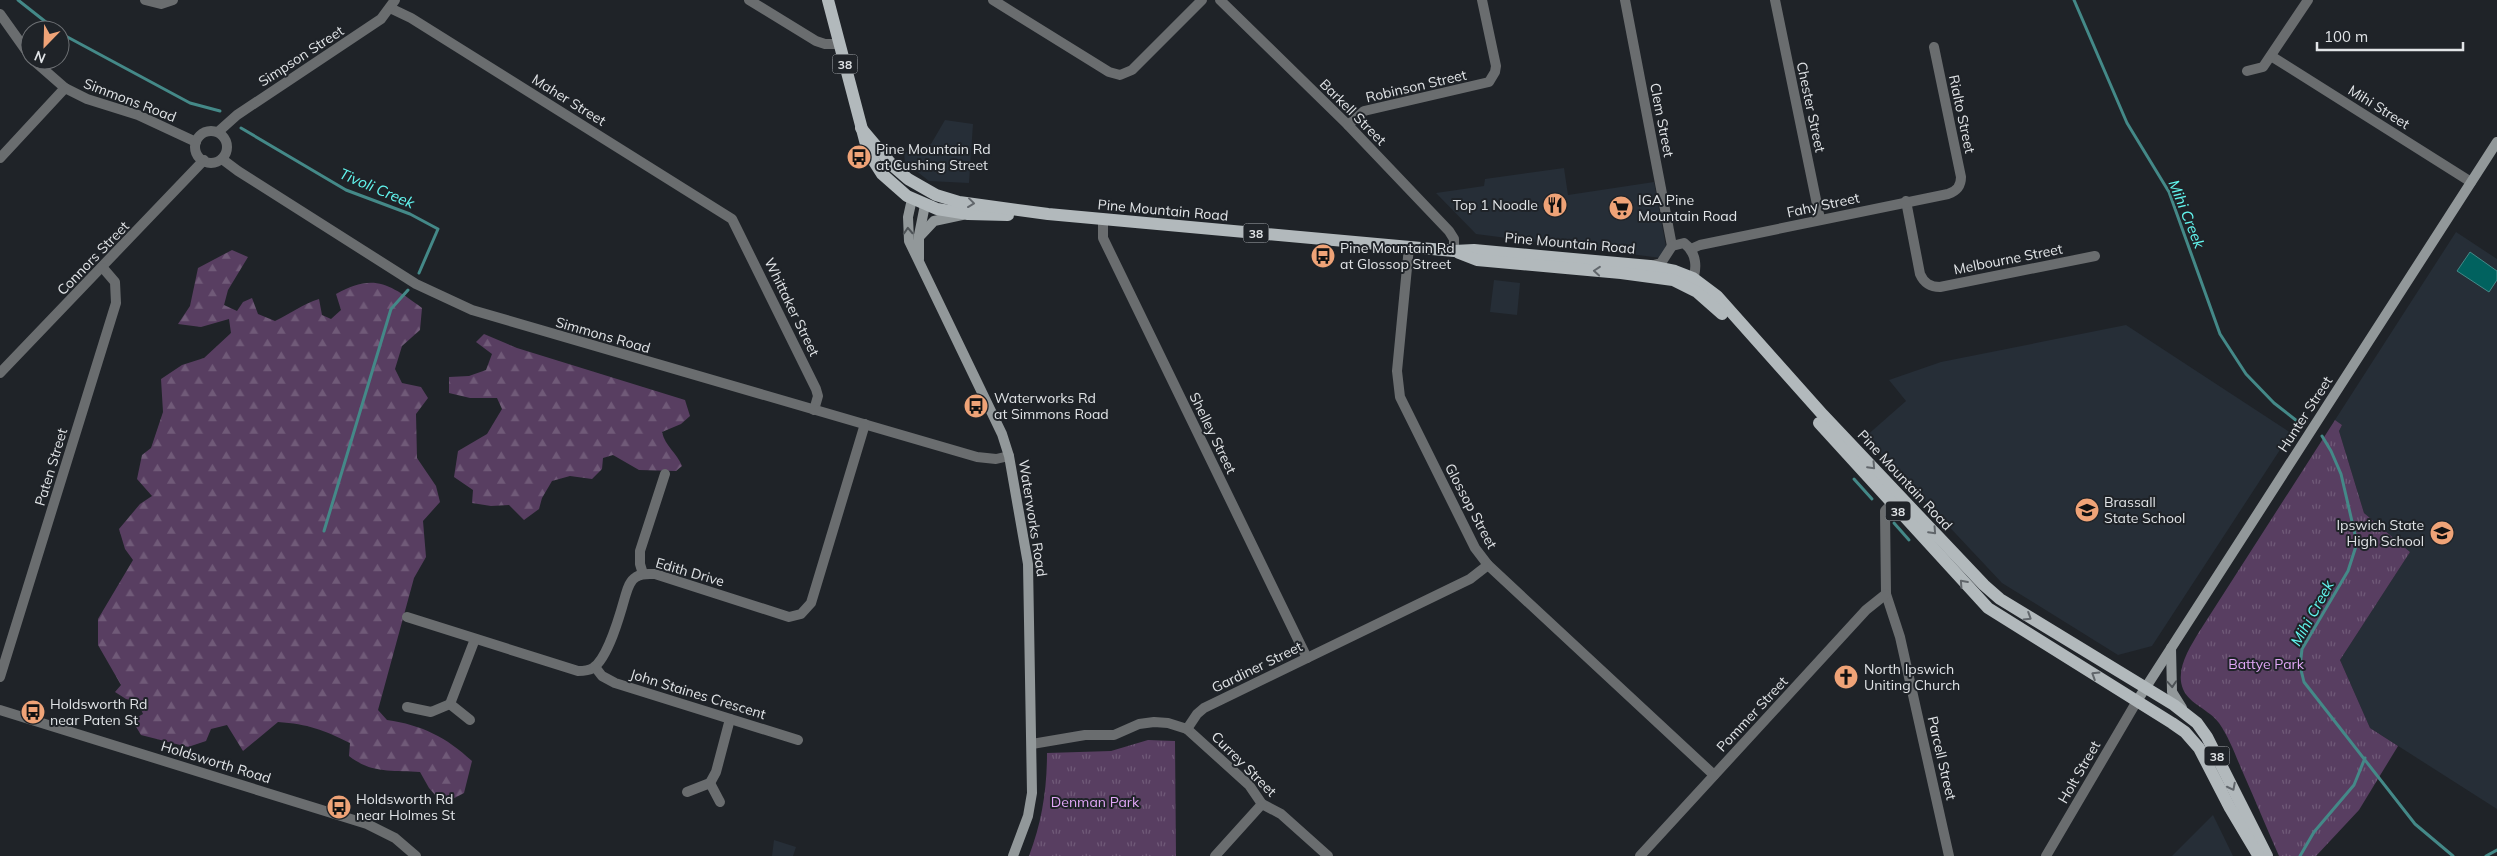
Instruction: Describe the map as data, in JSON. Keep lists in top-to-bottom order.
{
  "streets": {
    "main road": [
      "38",
      "Pine Mountain Road",
      "Hunter Street",
      "Waterworks Road"
    ],
    "street": [
      "Simpson Street",
      "Robinson Street",
      "Simmons Road",
      "Maher Street",
      "Chester Street",
      "Mihi Street",
      "Barkell Street",
      "Rialto Street",
      "Clem Street",
      "Fahy Street",
      "Connors Street",
      "Melbourne Street",
      "Whittaker Street",
      "Shelley Street",
      "Paten Street",
      "Glossop Street",
      "Edith Drive",
      "Gardiner Street",
      "John Staines Crescent",
      "Pommer Street",
      "Parcell Street",
      "Holdsworth Road",
      "Currey Street",
      "Holt Street"
    ]
  },
  "crossings": [
    ["Simpson Street", "Simmons Road"],
    ["Simpson Street", "Maher Street"],
    ["Simpson Street", "Connors Street"],
    ["Robinson Street", "Barkell Street"],
    ["Simmons Road", "Connors Street"],
    ["Simmons Road", "Whittaker Street"],
    ["Simmons Road", "Waterworks Road"],
    ["Simmons Road", "Edith Drive"],
    ["Maher Street", "Whittaker Street"],
    ["Chester Street", "Fahy Street"],
    ["Mihi Street", "Hunter Street"],
    ["Barkell Street", "Pine Mountain Road"],
    ["Rialto Street", "Fahy Street"],
    ["Fahy Street", "Melbourne Street"],
    ["Pine Mountain Road", "Hunter Street"],
    ["Pine Mountain Road", "Shelley Street"],
    ["Pine Mountain Road", "Glossop Street"],
    ["Pine Mountain Road", "Waterworks Road"],
    ["Pine Mountain Road", "Parcell Street"],
    ["Pine Mountain Road", "Holt Street"],
    ["Connors Street", "Paten Street"],
    ["Hunter Street", "Holt Street"],
    ["Shelley Street", "Gardiner Street"],
    ["Glossop Street", "Gardiner Street"],
    ["Glossop Street", "Pommer Street"],
    ["Edith Drive", "John Staines Crescent"],
    ["Gardiner Street", "Currey Street"],
    ["Pommer Street", "Parcell Street"]
  ],
  "water": ["Tivoli Creek", "Mihi Creek"],
  "parks": ["Battye Park", "Denman Park"],
  "places": {
    "bus stop": [
      "Pine Mountain Rd at Cushing Street",
      "Pine Mountain Rd at Glossop Street",
      "Waterworks Rd at Simmons Road",
      "Holdsworth Rd near Paten St",
      "Holdsworth Rd near Holmes St"
    ],
    "restaurant": ["Top 1 Noodle"],
    "supermarket": ["IGA Pine Mountain Road"],
    "school or university": ["Brassall State School", "Ipswich State High School"],
    "church": ["North Ipswich Uniting Church"]
  },
  "scale_bar": "100 m",
  "north": "bottom left"
}
